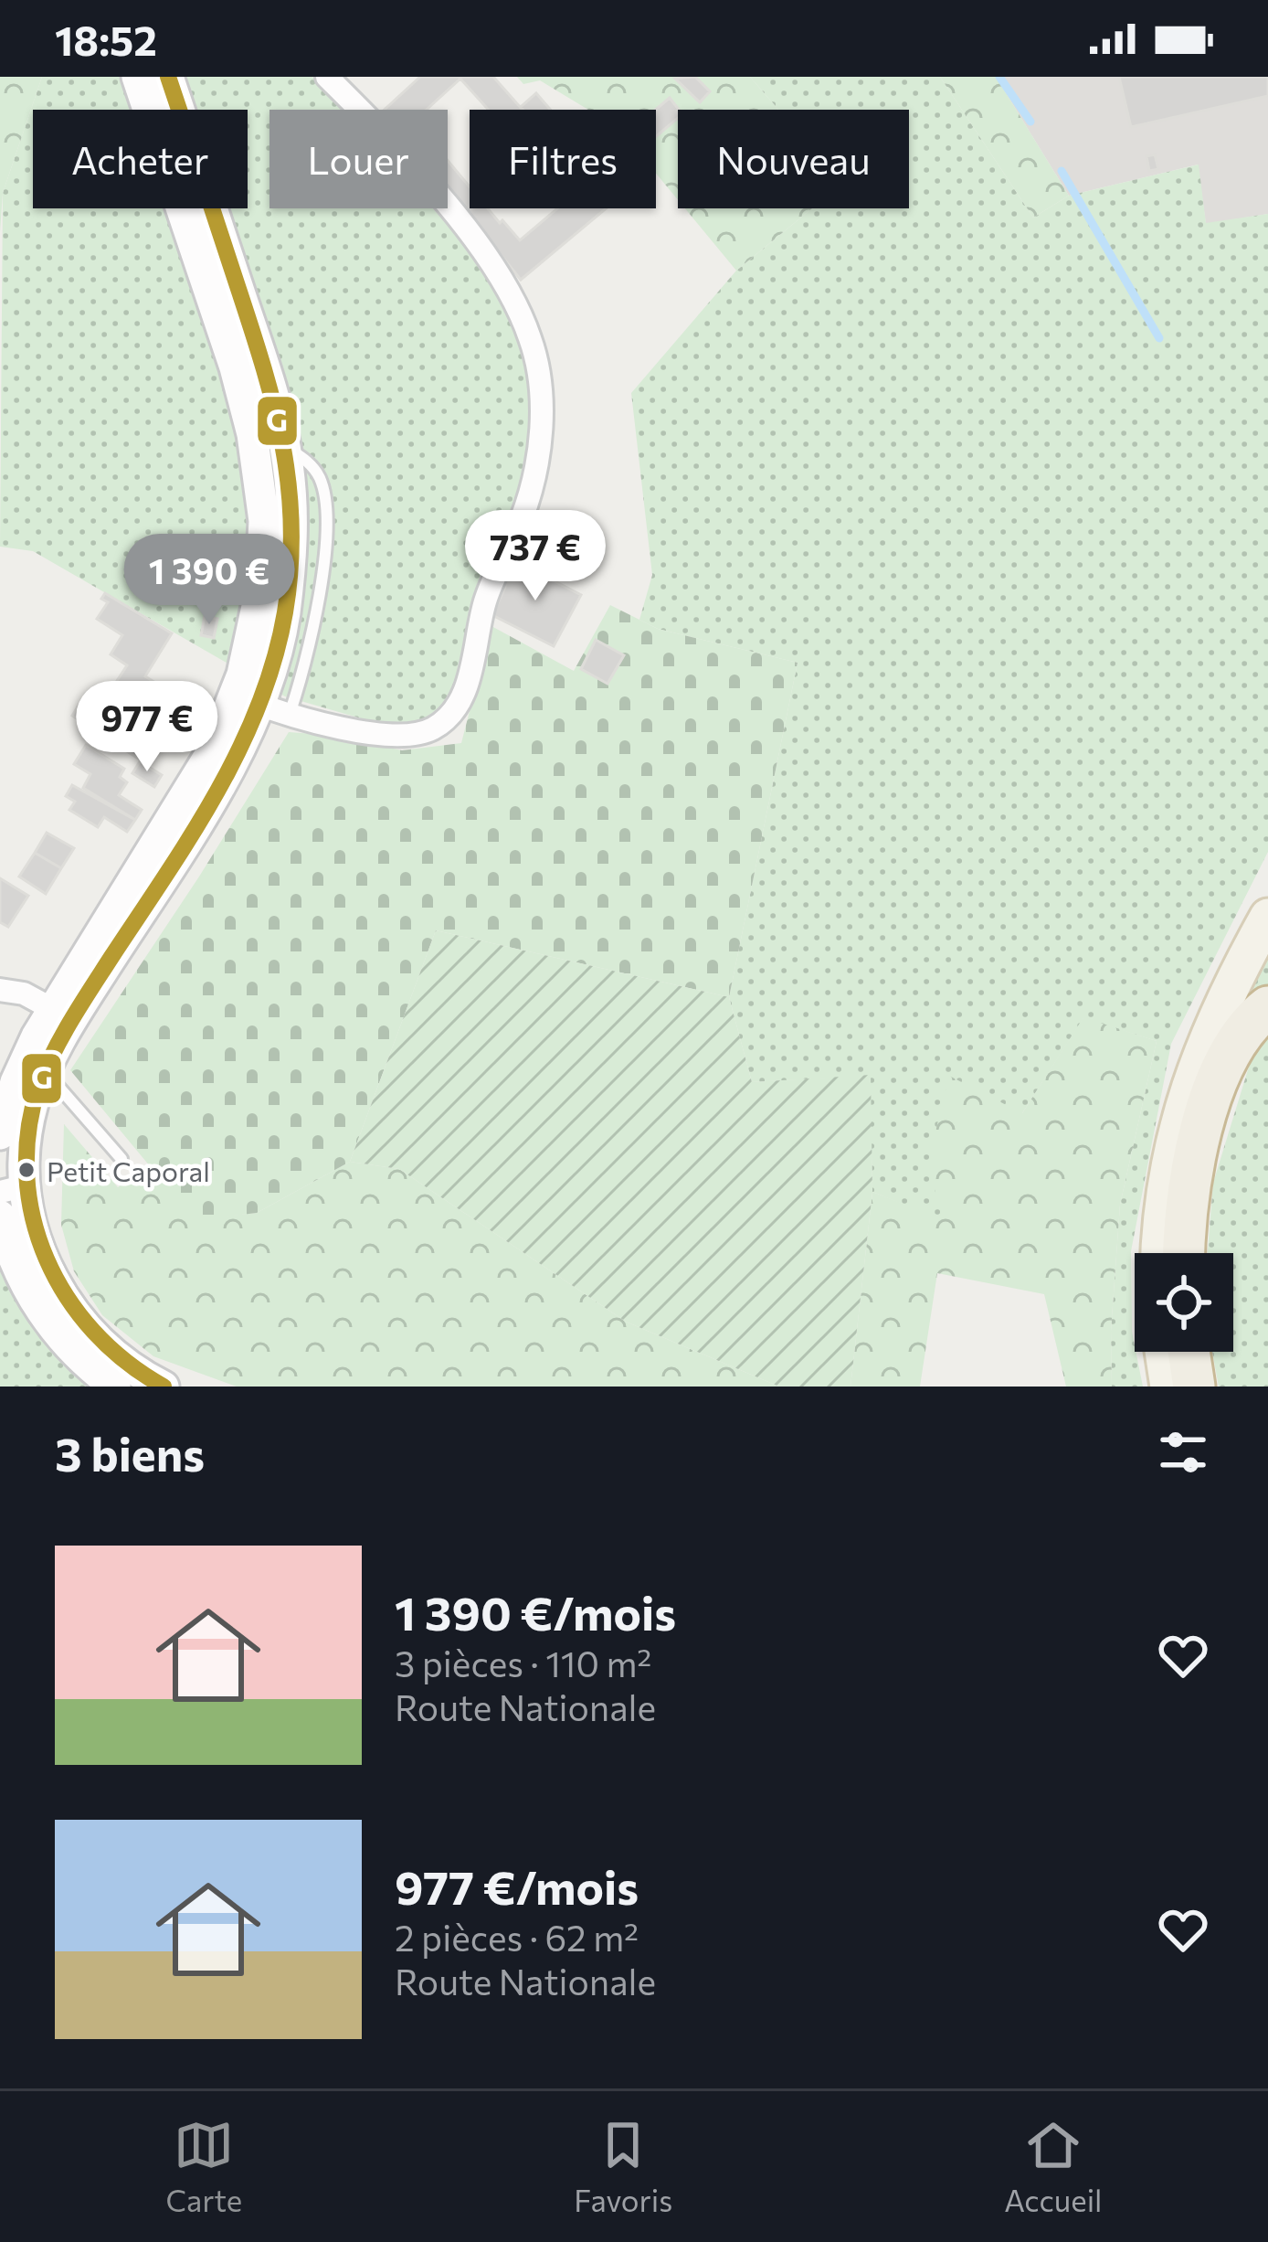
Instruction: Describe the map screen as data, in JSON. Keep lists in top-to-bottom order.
{
  "places": ["Petit Caporal"],
  "lines": ["transit line G"],
  "page": {
    "status": "18:52",
    "chip": [
      "Acheter",
      "Louer",
      "Filtres",
      "Nouveau"
    ],
    "price": ["737 €", "1 390 €", "977 €"],
    "heading": "3 biens",
    "list": [
      {
        "name": "1 390 €/mois",
        "note": "3 pièces · 110 m² · Route Nationale"
      },
      {
        "name": "977 €/mois",
        "note": "2 pièces · 62 m² · Route Nationale"
      }
    ],
    "tabs": ["Carte", "Favoris", "Accueil"]
  }
}
